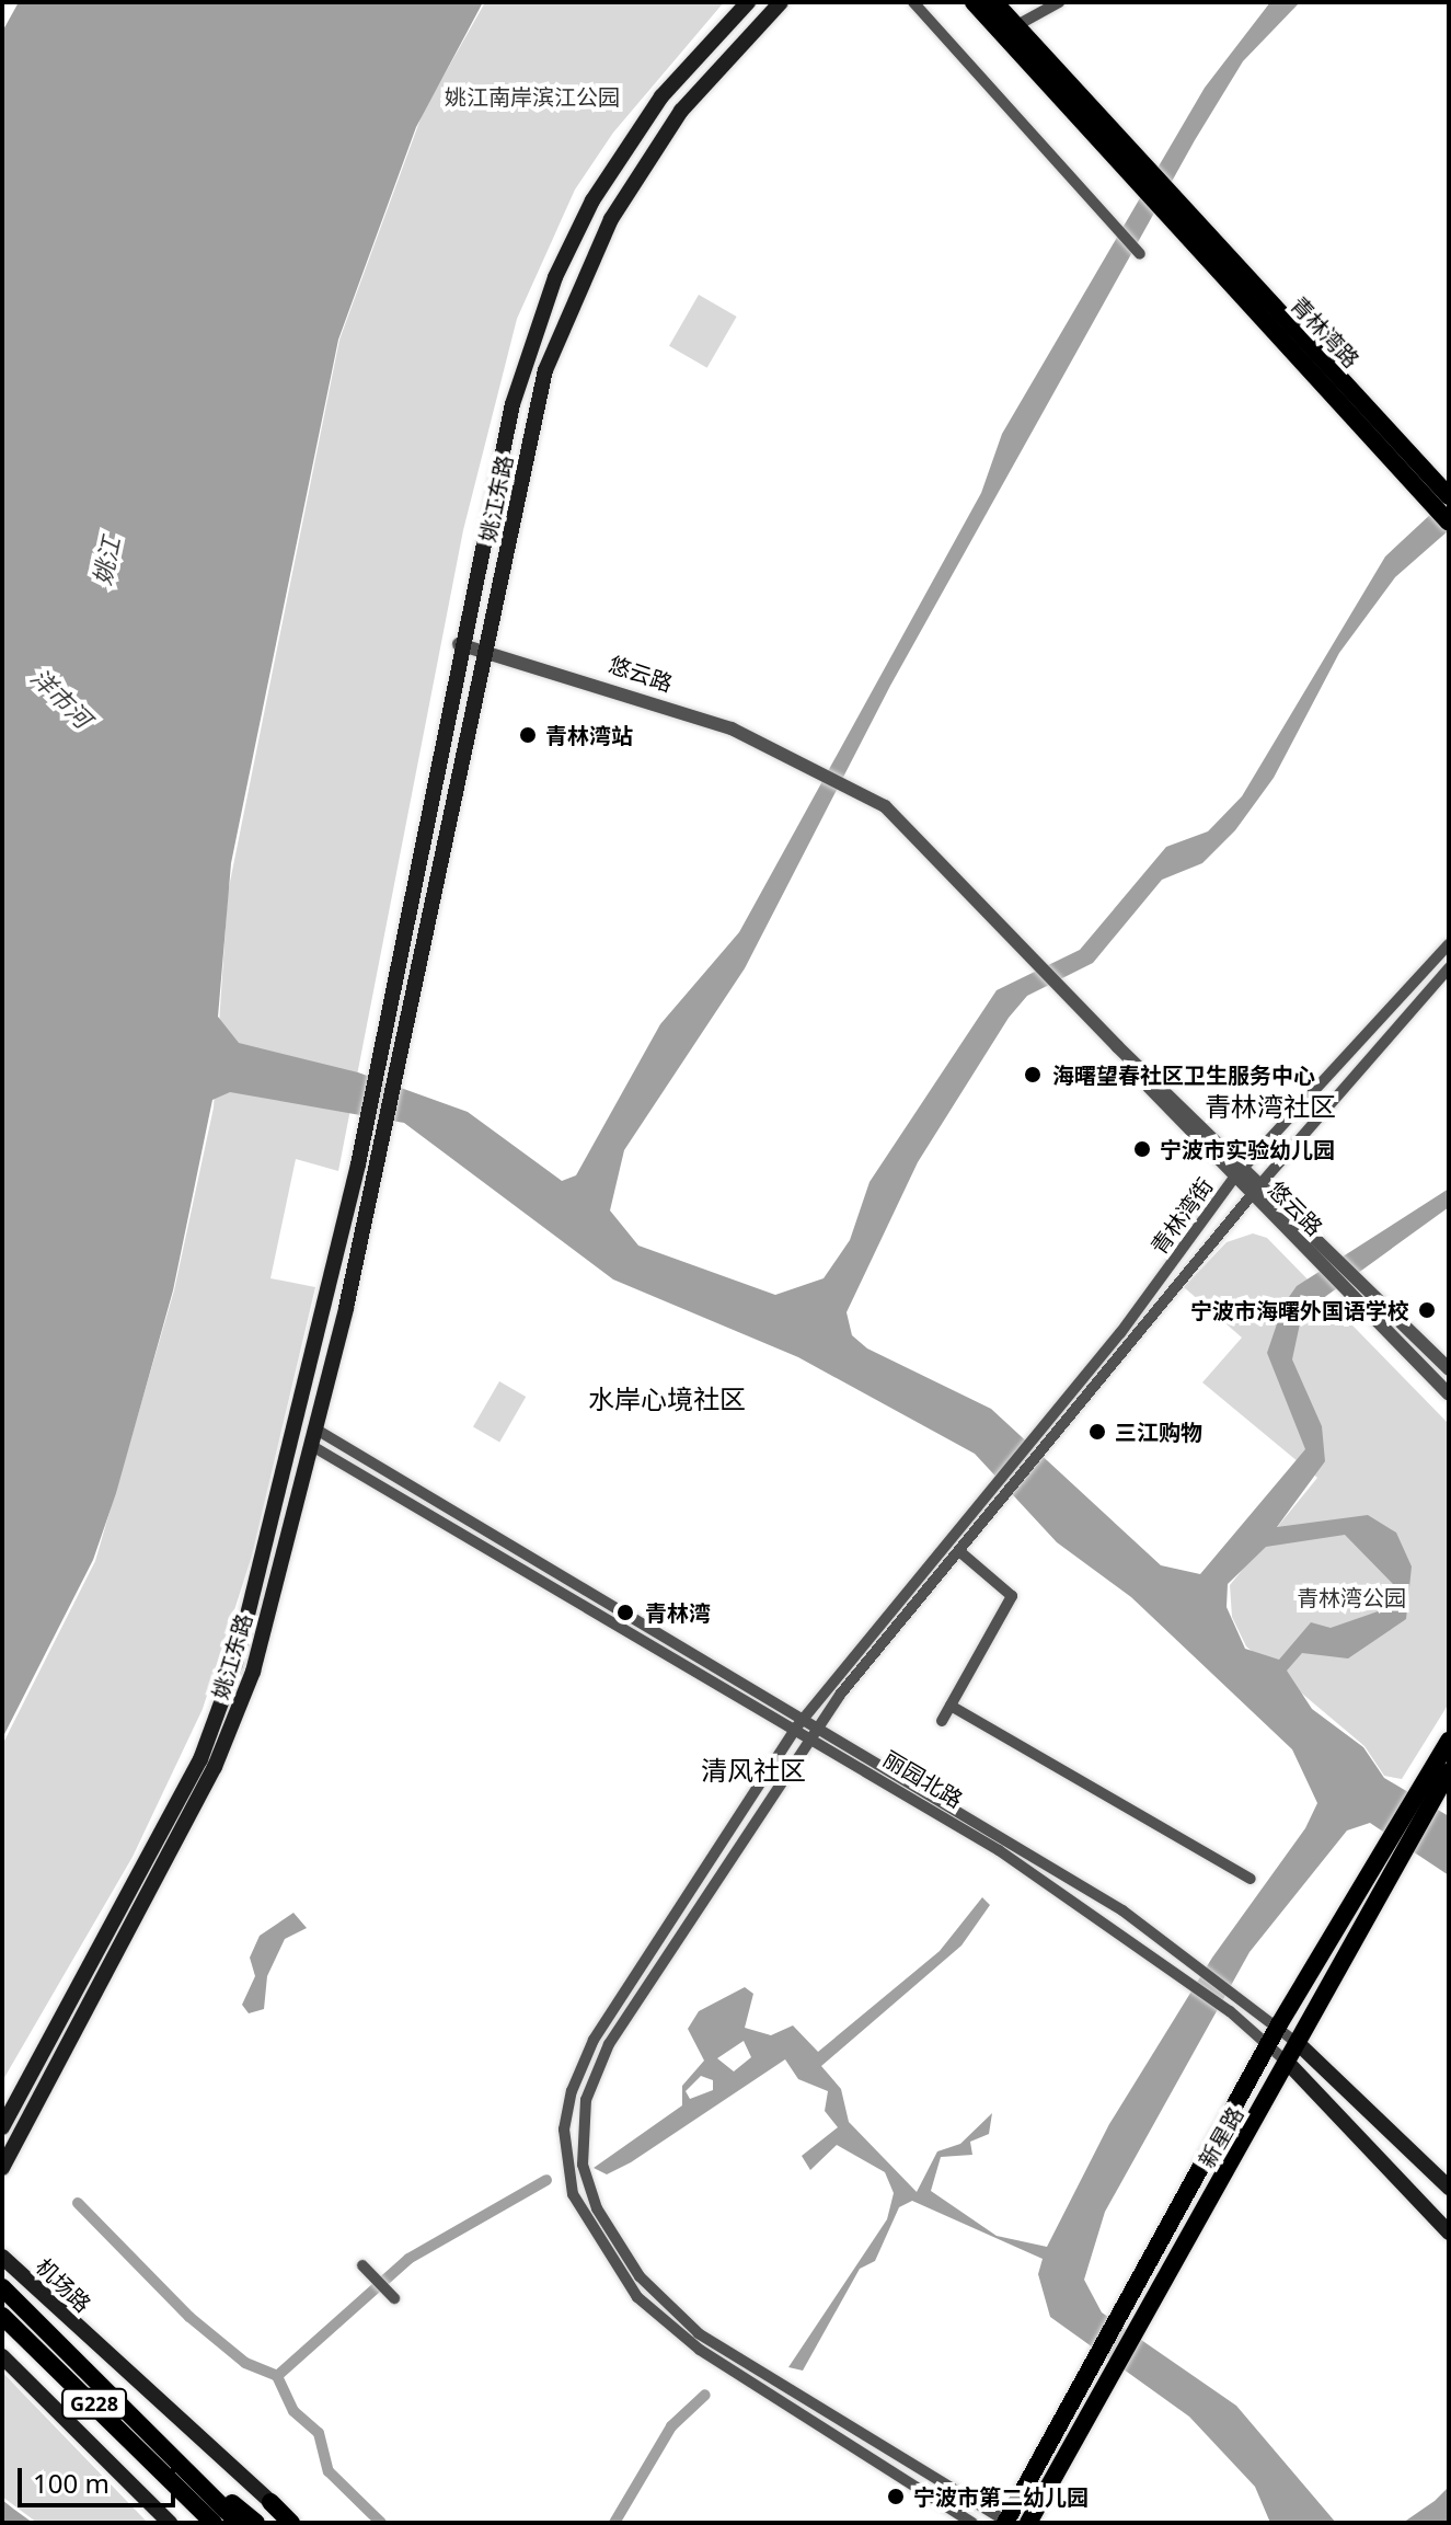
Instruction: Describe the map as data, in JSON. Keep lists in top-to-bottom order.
{
  "streets": {
    "main road": [
      "青林湾路",
      "姚江东路",
      "丽园北路",
      "新星路",
      "机场路",
      "G228"
    ],
    "street": ["悠云路", "青林湾街"]
  },
  "crossings": [
    ["姚江东路", "悠云路"],
    ["姚江东路", "丽园北路"],
    ["悠云路", "青林湾街"],
    ["青林湾街", "丽园北路"],
    ["青林湾街", "新星路"],
    ["丽园北路", "新星路"]
  ],
  "districts": ["青林湾社区", "水岸心境社区", "清风社区"],
  "water": ["姚江", "洋市河"],
  "parks": ["姚江南岸滨江公园", "青林湾公园"],
  "places": [
    "青林湾站",
    "海曙望春社区卫生服务中心",
    "宁波市实验幼儿园",
    "宁波市海曙外国语学校",
    "三江购物",
    "青林湾",
    "宁波市第二幼儿园"
  ],
  "scale_bar": "100 m"
}
